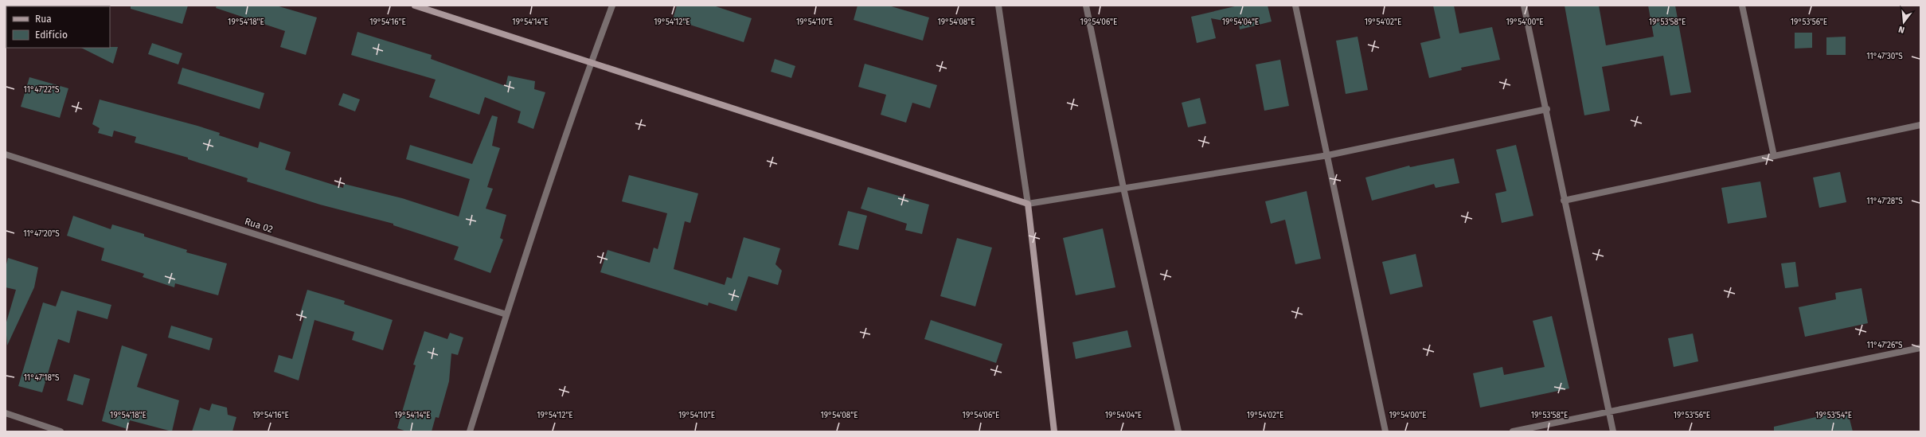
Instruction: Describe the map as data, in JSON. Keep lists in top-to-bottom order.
{
  "streets": {
    "street": ["Rua 02"]
  },
  "legend": ["Rua", "Edifício"],
  "north": "bottom",
  "coordinates": [
    "19°54'18\"E",
    "19°54'16\"E",
    "19°54'14\"E",
    "19°54'12\"E",
    "19°54'10\"E",
    "19°54'08\"E",
    "19°54'06\"E",
    "19°54'04\"E",
    "19°54'02\"E",
    "19°54'00\"E",
    "19°53'58\"E",
    "19°53'56\"E",
    "11°47'30\"S",
    "11°47'22\"S",
    "11°47'28\"S",
    "11°47'20\"S",
    "11°47'26\"S",
    "11°47'18\"S",
    "19°53'54\"E"
  ]
}
